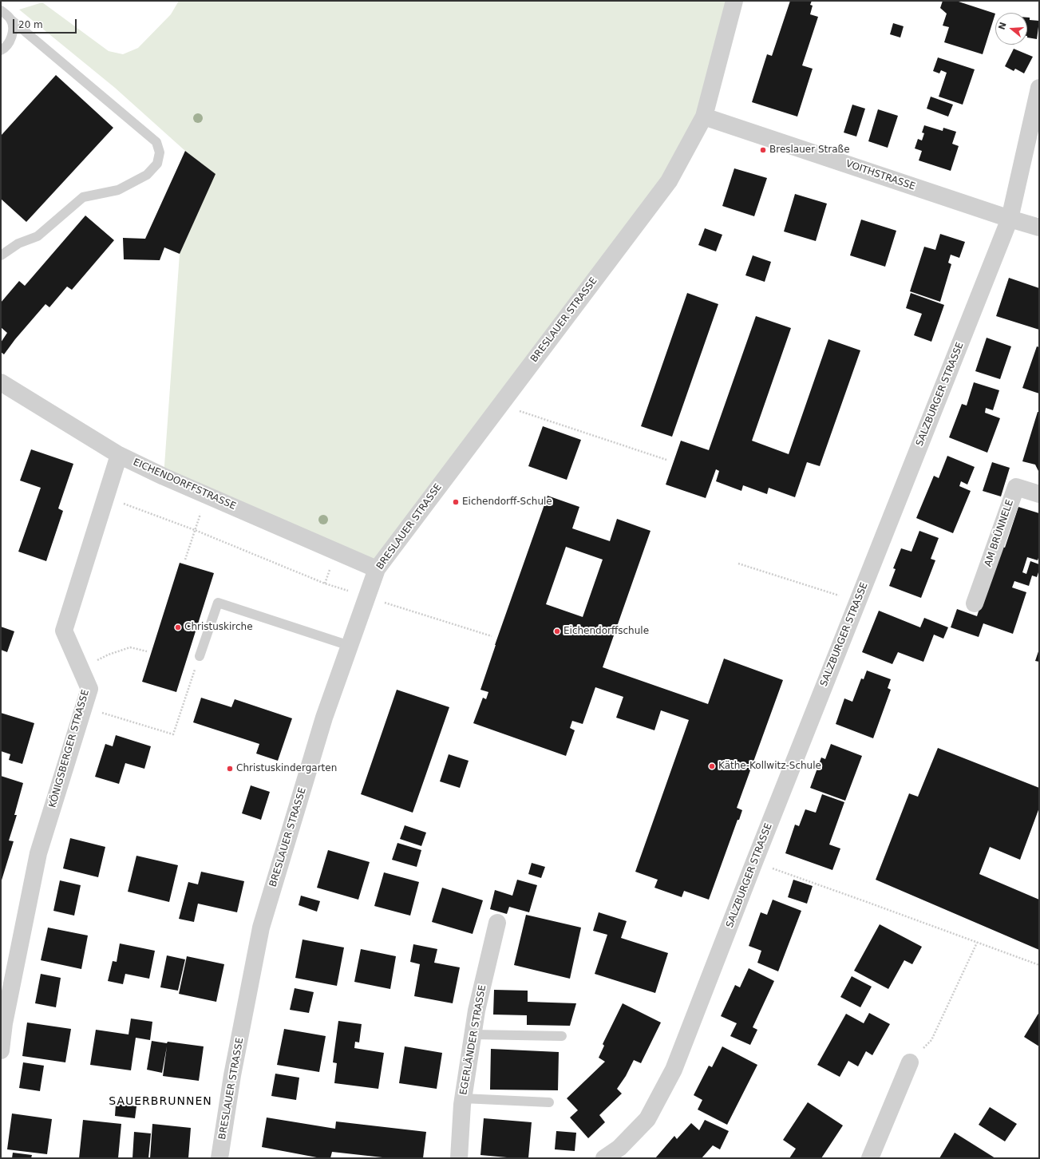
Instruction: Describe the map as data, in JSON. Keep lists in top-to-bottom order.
{
  "streets": {
    "street": [
      "VOITHSTRASSE",
      "BRESLAUER STRASSE",
      "SALZBURGER STRASSE",
      "EICHENDORFFSTRASSE",
      "AM BRÜNNELE",
      "KÖNIGSBERGER STRASSE",
      "EGERLÄNDER STRASSE"
    ]
  },
  "crossings": [
    ["VOITHSTRASSE", "BRESLAUER STRASSE"],
    ["VOITHSTRASSE", "SALZBURGER STRASSE"],
    ["BRESLAUER STRASSE", "EICHENDORFFSTRASSE"],
    ["EICHENDORFFSTRASSE", "KÖNIGSBERGER STRASSE"]
  ],
  "districts": ["SAUERBRUNNEN"],
  "places": [
    "Breslauer Straße",
    "Eichendorff-Schule",
    "Christuskirche",
    "Eichendorffschule",
    "Käthe-Kollwitz-Schule",
    "Christuskindergarten"
  ],
  "scale_bar": "20 m",
  "north": "left"
}
